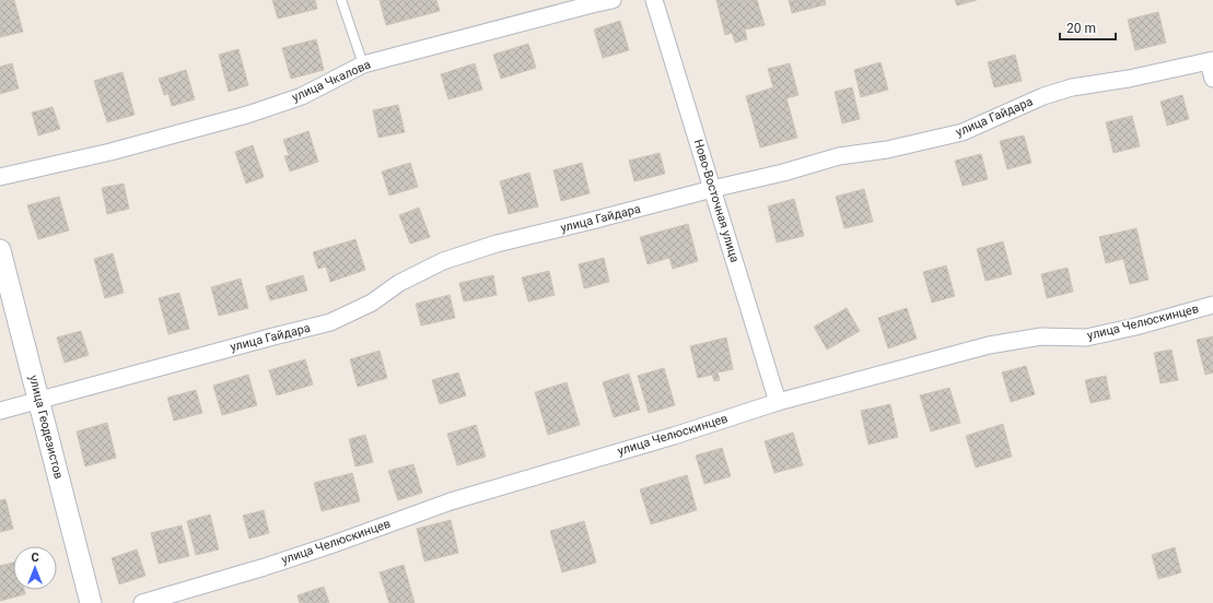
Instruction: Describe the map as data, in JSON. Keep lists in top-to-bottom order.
{
  "streets": {
    "street": [
      "улица Чкалова",
      "улица Гайдара",
      "Ново-Восточная улица",
      "улица Челюскинцев",
      "улица Геодезистов"
    ]
  },
  "crossings": [
    ["улица Гайдара", "Ново-Восточная улица"],
    ["улица Гайдара", "улица Геодезистов"],
    ["Ново-Восточная улица", "улица Челюскинцев"]
  ],
  "scale_bar": "20 m",
  "north": "top"
}
